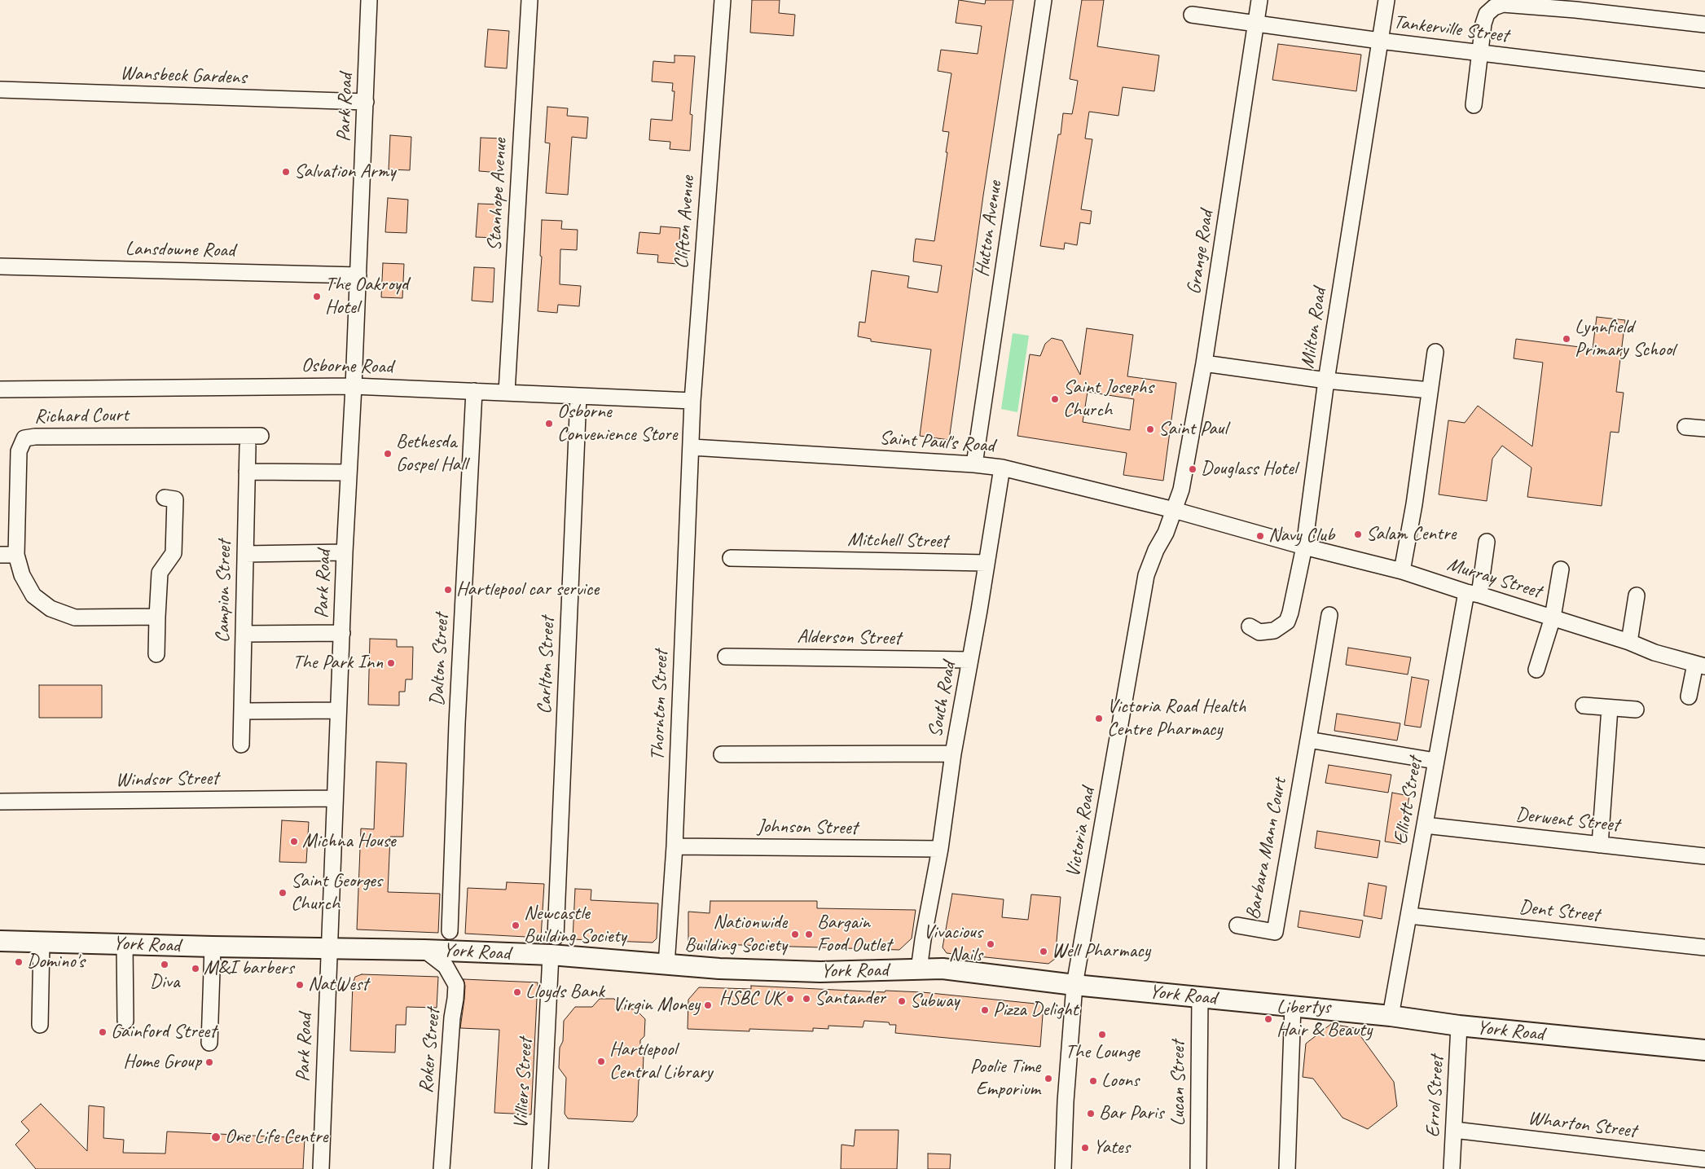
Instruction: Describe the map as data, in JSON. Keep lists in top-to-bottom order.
{
  "streets": {
    "main road": ["York Road"],
    "street": [
      "Tankerville Street",
      "Wansbeck Gardens",
      "Park Road",
      "Stanhope Avenue",
      "Clifton Avenue",
      "Hutton Avenue",
      "Lansdowne Road",
      "Grange Road",
      "Milton Road",
      "Osborne Road",
      "Richard Court",
      "Saint Paul's Road",
      "Mitchell Street",
      "Murray Street",
      "Campion Street",
      "Alderson Street",
      "Dalton Street",
      "Carlton Street",
      "South Road",
      "Thornton Street",
      "Windsor Street",
      "Elliott Street",
      "Derwent Street",
      "Johnson Street",
      "Victoria Road",
      "Barbara Mann Court",
      "Dent Street",
      "Roker Street",
      "Villiers Street",
      "Lucan Street",
      "Errol Street",
      "Wharton Street"
    ]
  },
  "crossings": [
    ["Tankerville Street", "Grange Road"],
    ["Tankerville Street", "Milton Road"],
    ["Wansbeck Gardens", "Park Road"],
    ["Park Road", "Lansdowne Road"],
    ["Park Road", "Osborne Road"],
    ["Park Road", "Windsor Street"],
    ["Park Road", "York Road"],
    ["Stanhope Avenue", "Osborne Road"],
    ["Clifton Avenue", "Osborne Road"],
    ["Clifton Avenue", "Saint Paul's Road"],
    ["Clifton Avenue", "Thornton Street"],
    ["Hutton Avenue", "Saint Paul's Road"],
    ["Grange Road", "Saint Paul's Road"],
    ["Grange Road", "Murray Street"],
    ["Grange Road", "Victoria Road"],
    ["Milton Road", "Murray Street"],
    ["Osborne Road", "Dalton Street"],
    ["Osborne Road", "Carlton Street"],
    ["Saint Paul's Road", "Murray Street"],
    ["Saint Paul's Road", "South Road"],
    ["Saint Paul's Road", "Thornton Street"],
    ["Saint Paul's Road", "Victoria Road"],
    ["Mitchell Street", "South Road"],
    ["Murray Street", "Elliott Street"],
    ["Murray Street", "Victoria Road"],
    ["Alderson Street", "South Road"],
    ["Carlton Street", "York Road"],
    ["Carlton Street", "Villiers Street"],
    ["South Road", "Johnson Street"],
    ["South Road", "York Road"],
    ["Thornton Street", "Johnson Street"],
    ["Thornton Street", "York Road"],
    ["Elliott Street", "Derwent Street"],
    ["Elliott Street", "Dent Street"],
    ["Elliott Street", "York Road"],
    ["Victoria Road", "York Road"],
    ["York Road", "Roker Street"],
    ["York Road", "Lucan Street"],
    ["York Road", "Errol Street"],
    ["Errol Street", "Wharton Street"]
  ],
  "places": [
    "Salvation Army",
    "The Oakroyd Hotel",
    "Lynnfield Primary School",
    "Saint Josephs Church",
    "Osborne Convenience Store",
    "Saint Paul",
    "Bethesda Gospel Hall",
    "Douglass Hotel",
    "Salam Centre",
    "Navy Club",
    "Hartlepool car service",
    "The Park Inn",
    "Victoria Road Health Centre Pharmacy",
    "Michna House",
    "Saint Georges Church",
    "Newcastle Building Society",
    "Nationwide Building Society",
    "Bargain Food Outlet",
    "Vivacious Nails",
    "Well Pharmacy",
    "Domino's",
    "Diva",
    "M&I barbers",
    "NatWest",
    "Lloyds Bank",
    "HSBC UK",
    "Santander",
    "Subway",
    "Virgin Money",
    "Pizza Delight",
    "Libertys Hair & Beauty",
    "Gainford Street",
    "The Lounge",
    "Hartlepool Central Library",
    "Home Group",
    "Poolie Time Emporium",
    "Loons",
    "Bar Paris",
    "One Life Centre",
    "Yates"
  ]
}
